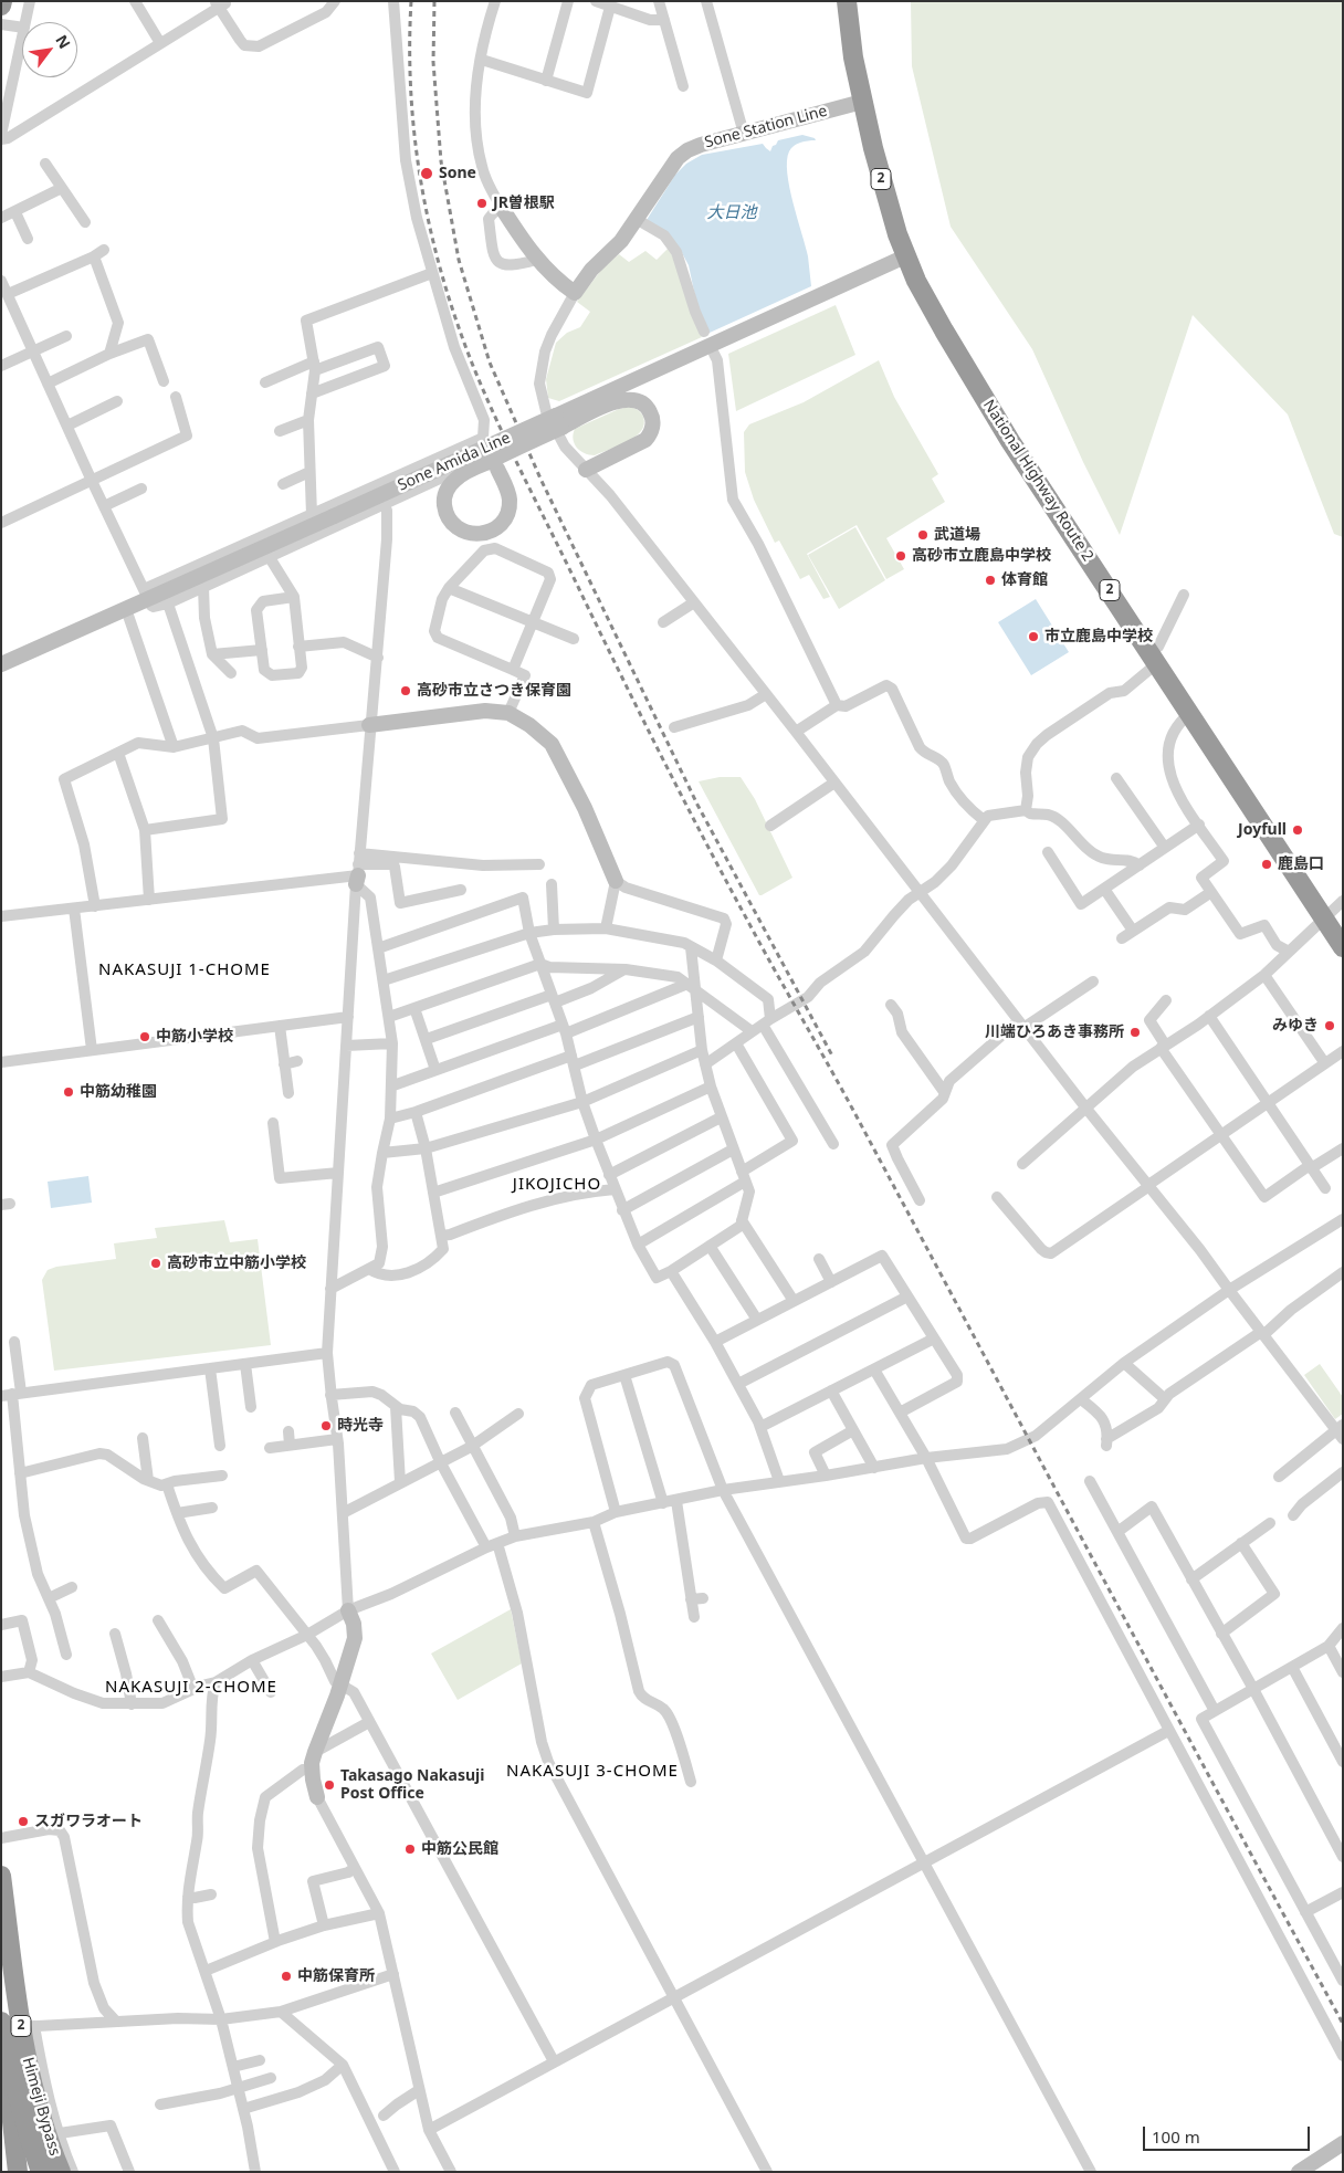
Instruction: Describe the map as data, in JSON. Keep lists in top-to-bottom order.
{
  "streets": {
    "highway": ["2", "National Highway Route 2", "Himeji Bypass"],
    "main road": ["Sone Station Line", "Sone Amida Line"]
  },
  "crossings": [
    ["Sone Station Line", "National Highway Route 2"],
    ["Sone Amida Line", "National Highway Route 2"]
  ],
  "districts": [
    "NAKASUJI 1-CHOME",
    "JIKOJICHO",
    "NAKASUJI 2-CHOME",
    "NAKASUJI 3-CHOME"
  ],
  "water": ["大日池"],
  "places": [
    "Sone",
    "JR曽根駅",
    "武道場",
    "高砂市立鹿島中学校",
    "体育館",
    "市立鹿島中学校",
    "高砂市立さつき保育園",
    "Joyfull",
    "鹿島口",
    "みゆき",
    "川端ひろあき事務所",
    "中筋小学校",
    "中筋幼稚園",
    "高砂市立中筋小学校",
    "時光寺",
    "Takasago Nakasuji Post Office",
    "スガワラオート",
    "中筋公民館",
    "中筋保育所"
  ],
  "scale_bar": "100 m",
  "north": "top right"
}
